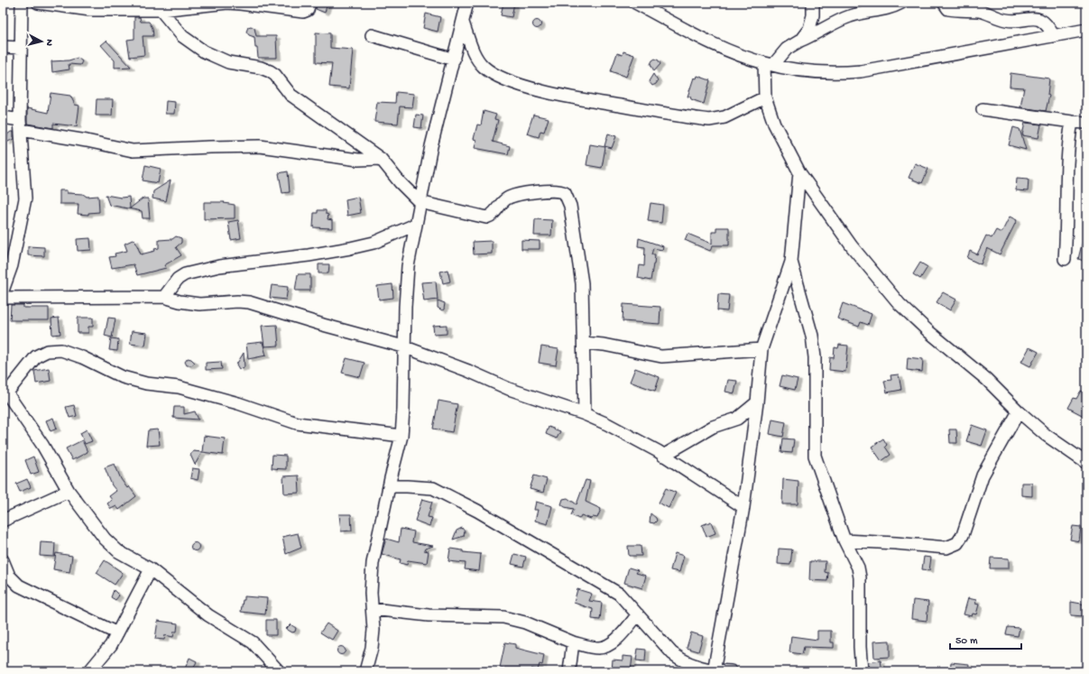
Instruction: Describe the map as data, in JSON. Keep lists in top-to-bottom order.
{
  "scale_bar": "50 m",
  "north": "right"
}
